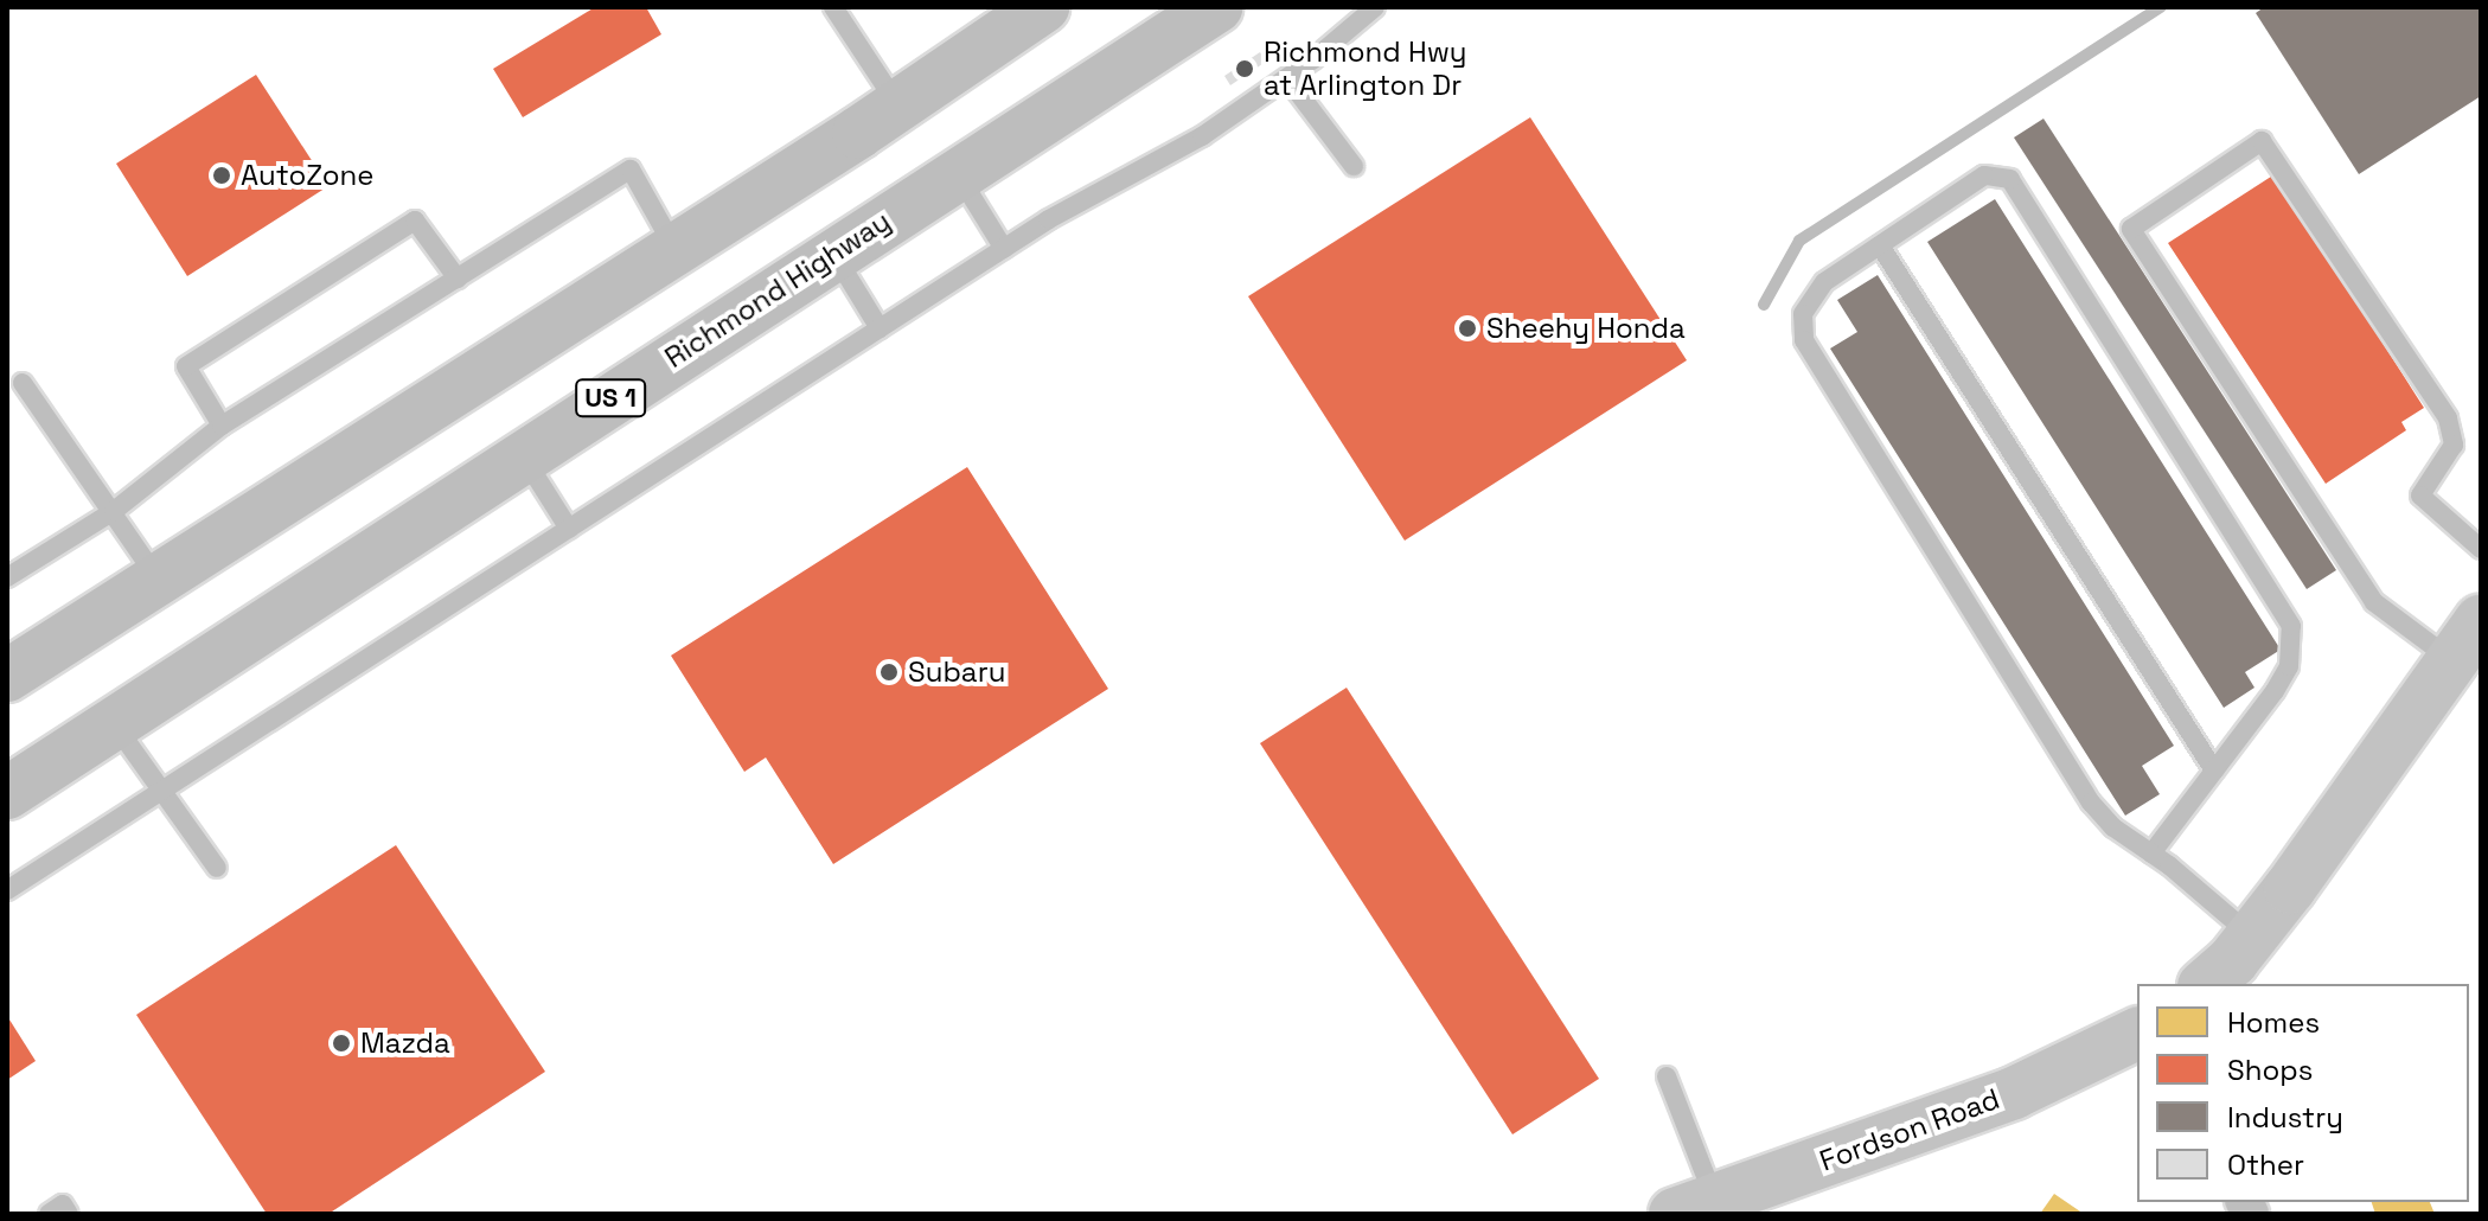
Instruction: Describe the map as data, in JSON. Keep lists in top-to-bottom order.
{
  "streets": {
    "highway": ["Richmond Highway", "US 1"],
    "street": ["Fordson Road"]
  },
  "places": [
    "Richmond Hwy at Arlington Dr",
    "AutoZone",
    "Sheehy Honda",
    "Subaru",
    "Mazda"
  ],
  "legend": [
    "Homes",
    "Shops",
    "Industry",
    "Other"
  ]
}
